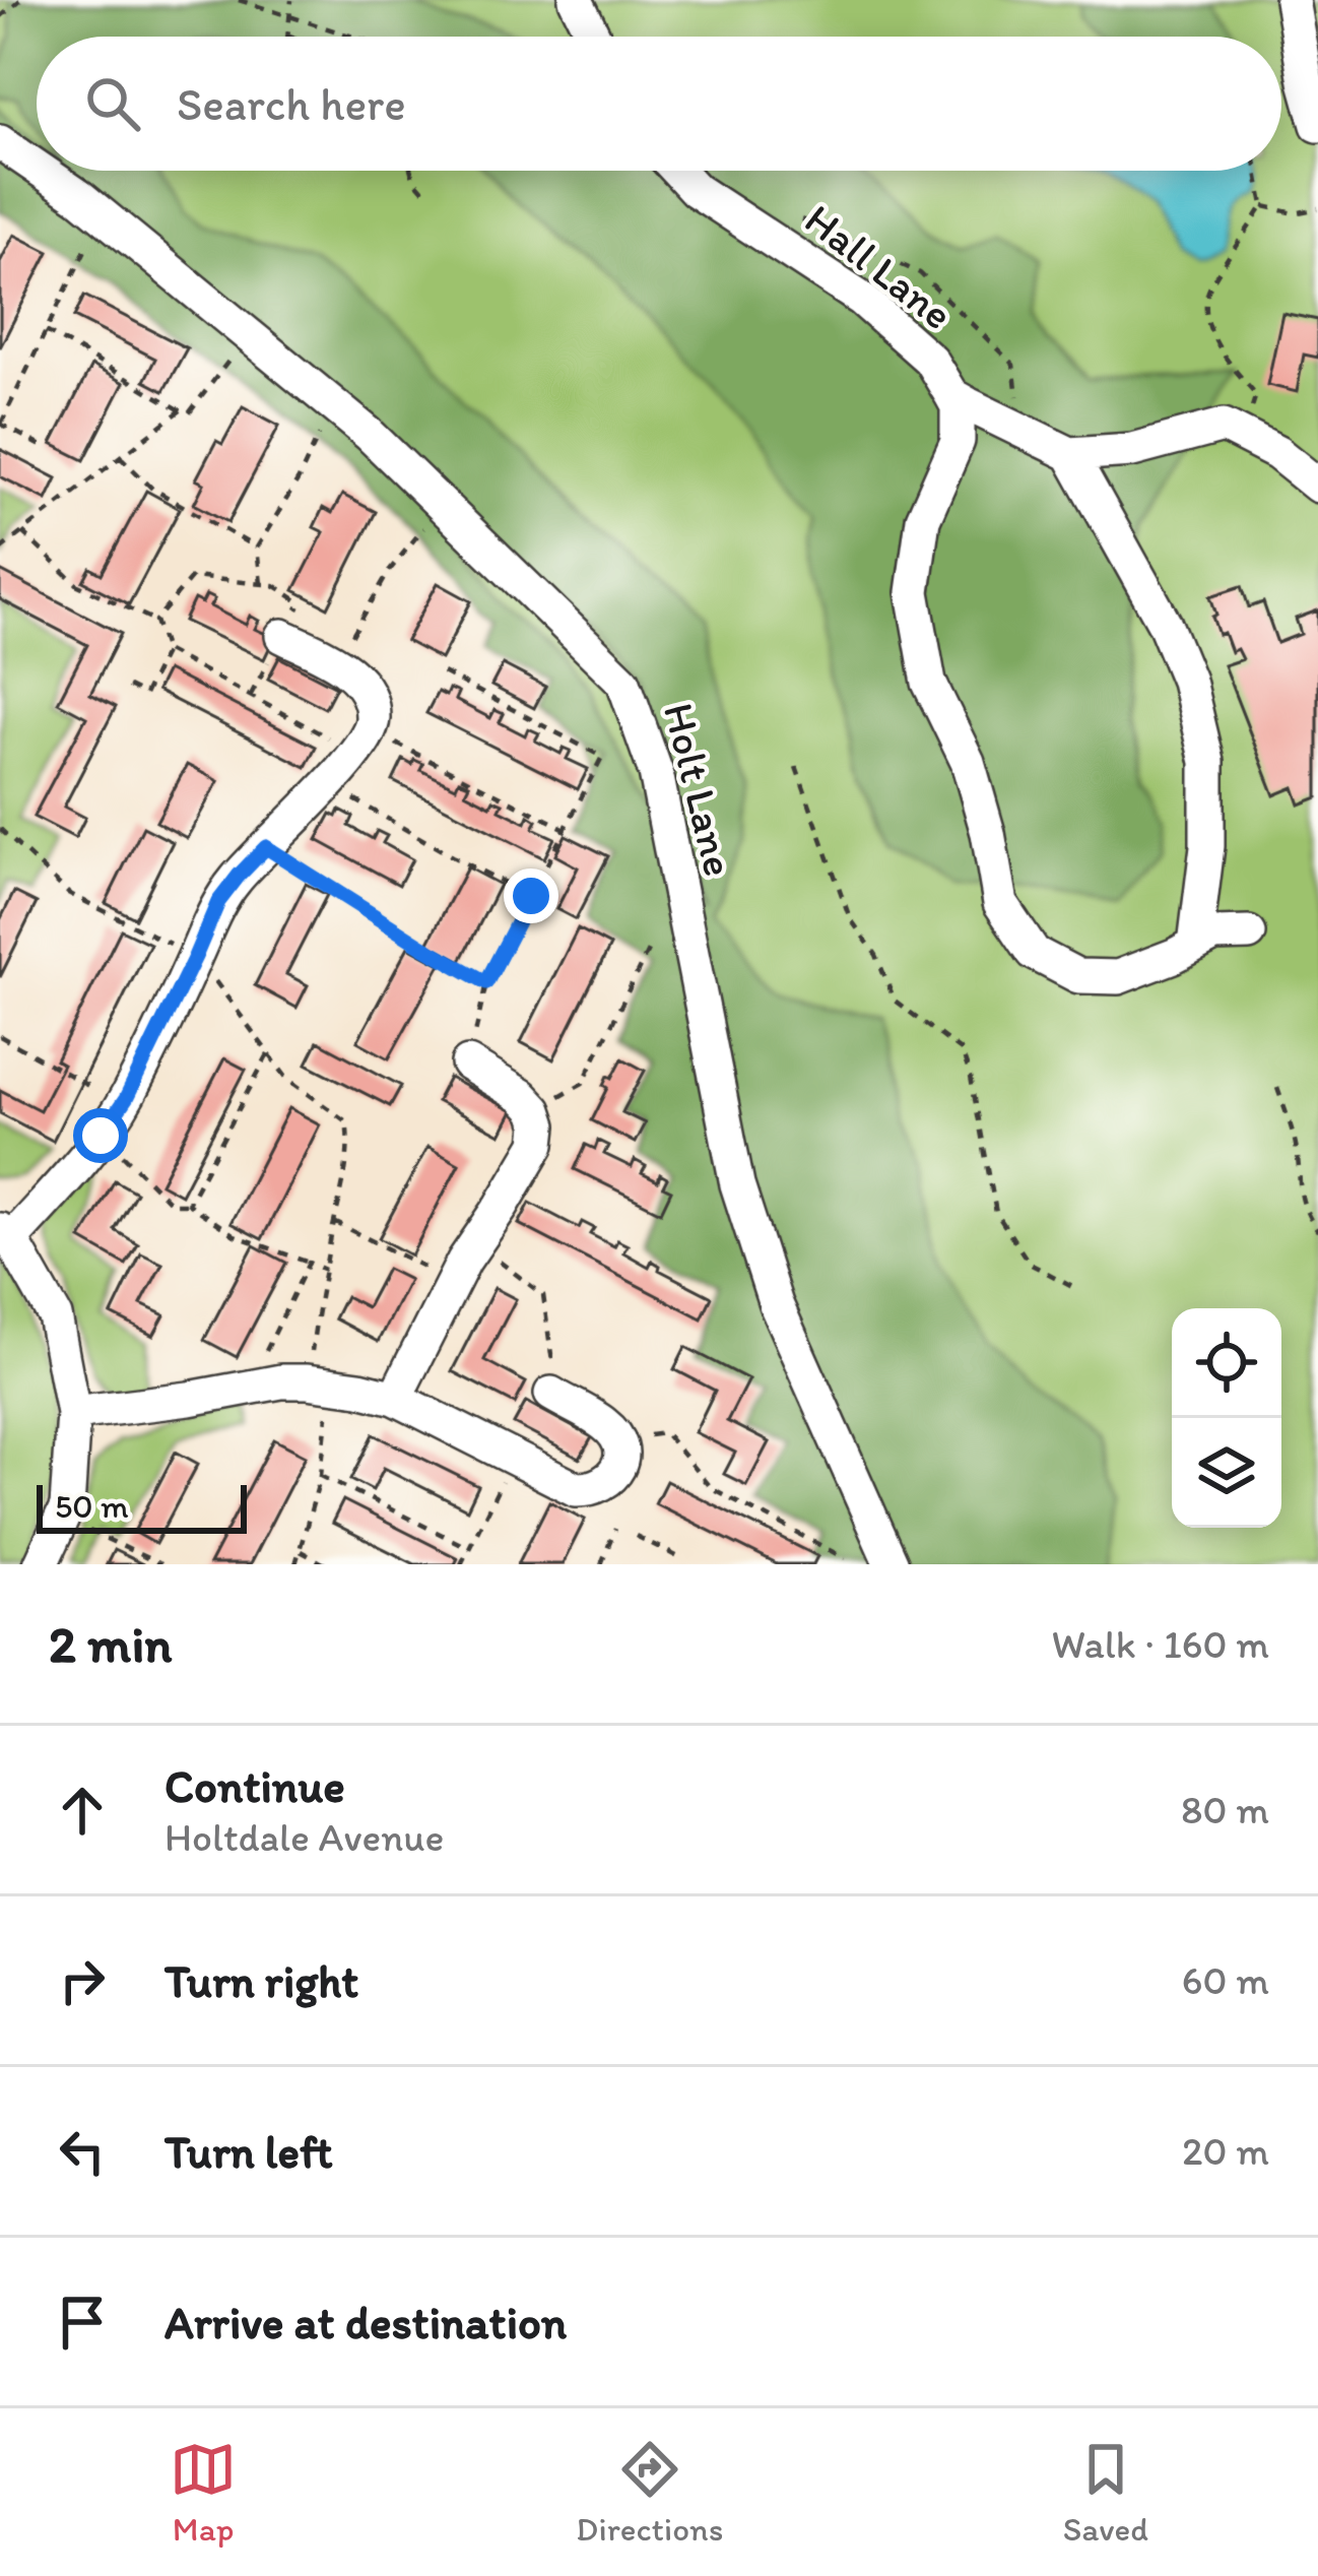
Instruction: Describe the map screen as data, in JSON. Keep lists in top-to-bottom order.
{
  "streets": {
    "street": ["Hall Lane", "Holt Lane"]
  },
  "scale_bar": "50 m",
  "page": {
    "search": "Search here",
    "scale": "50 m",
    "heading": ["2 min", "Walk · 160 m"],
    "list": [
      ["Continue", "Holtdale Avenue", "80 m"],
      ["Turn right", "60 m"],
      ["Turn left", "20 m"],
      "Arrive at destination"
    ],
    "nav": ["Map", "Directions", "Saved"]
  }
}
